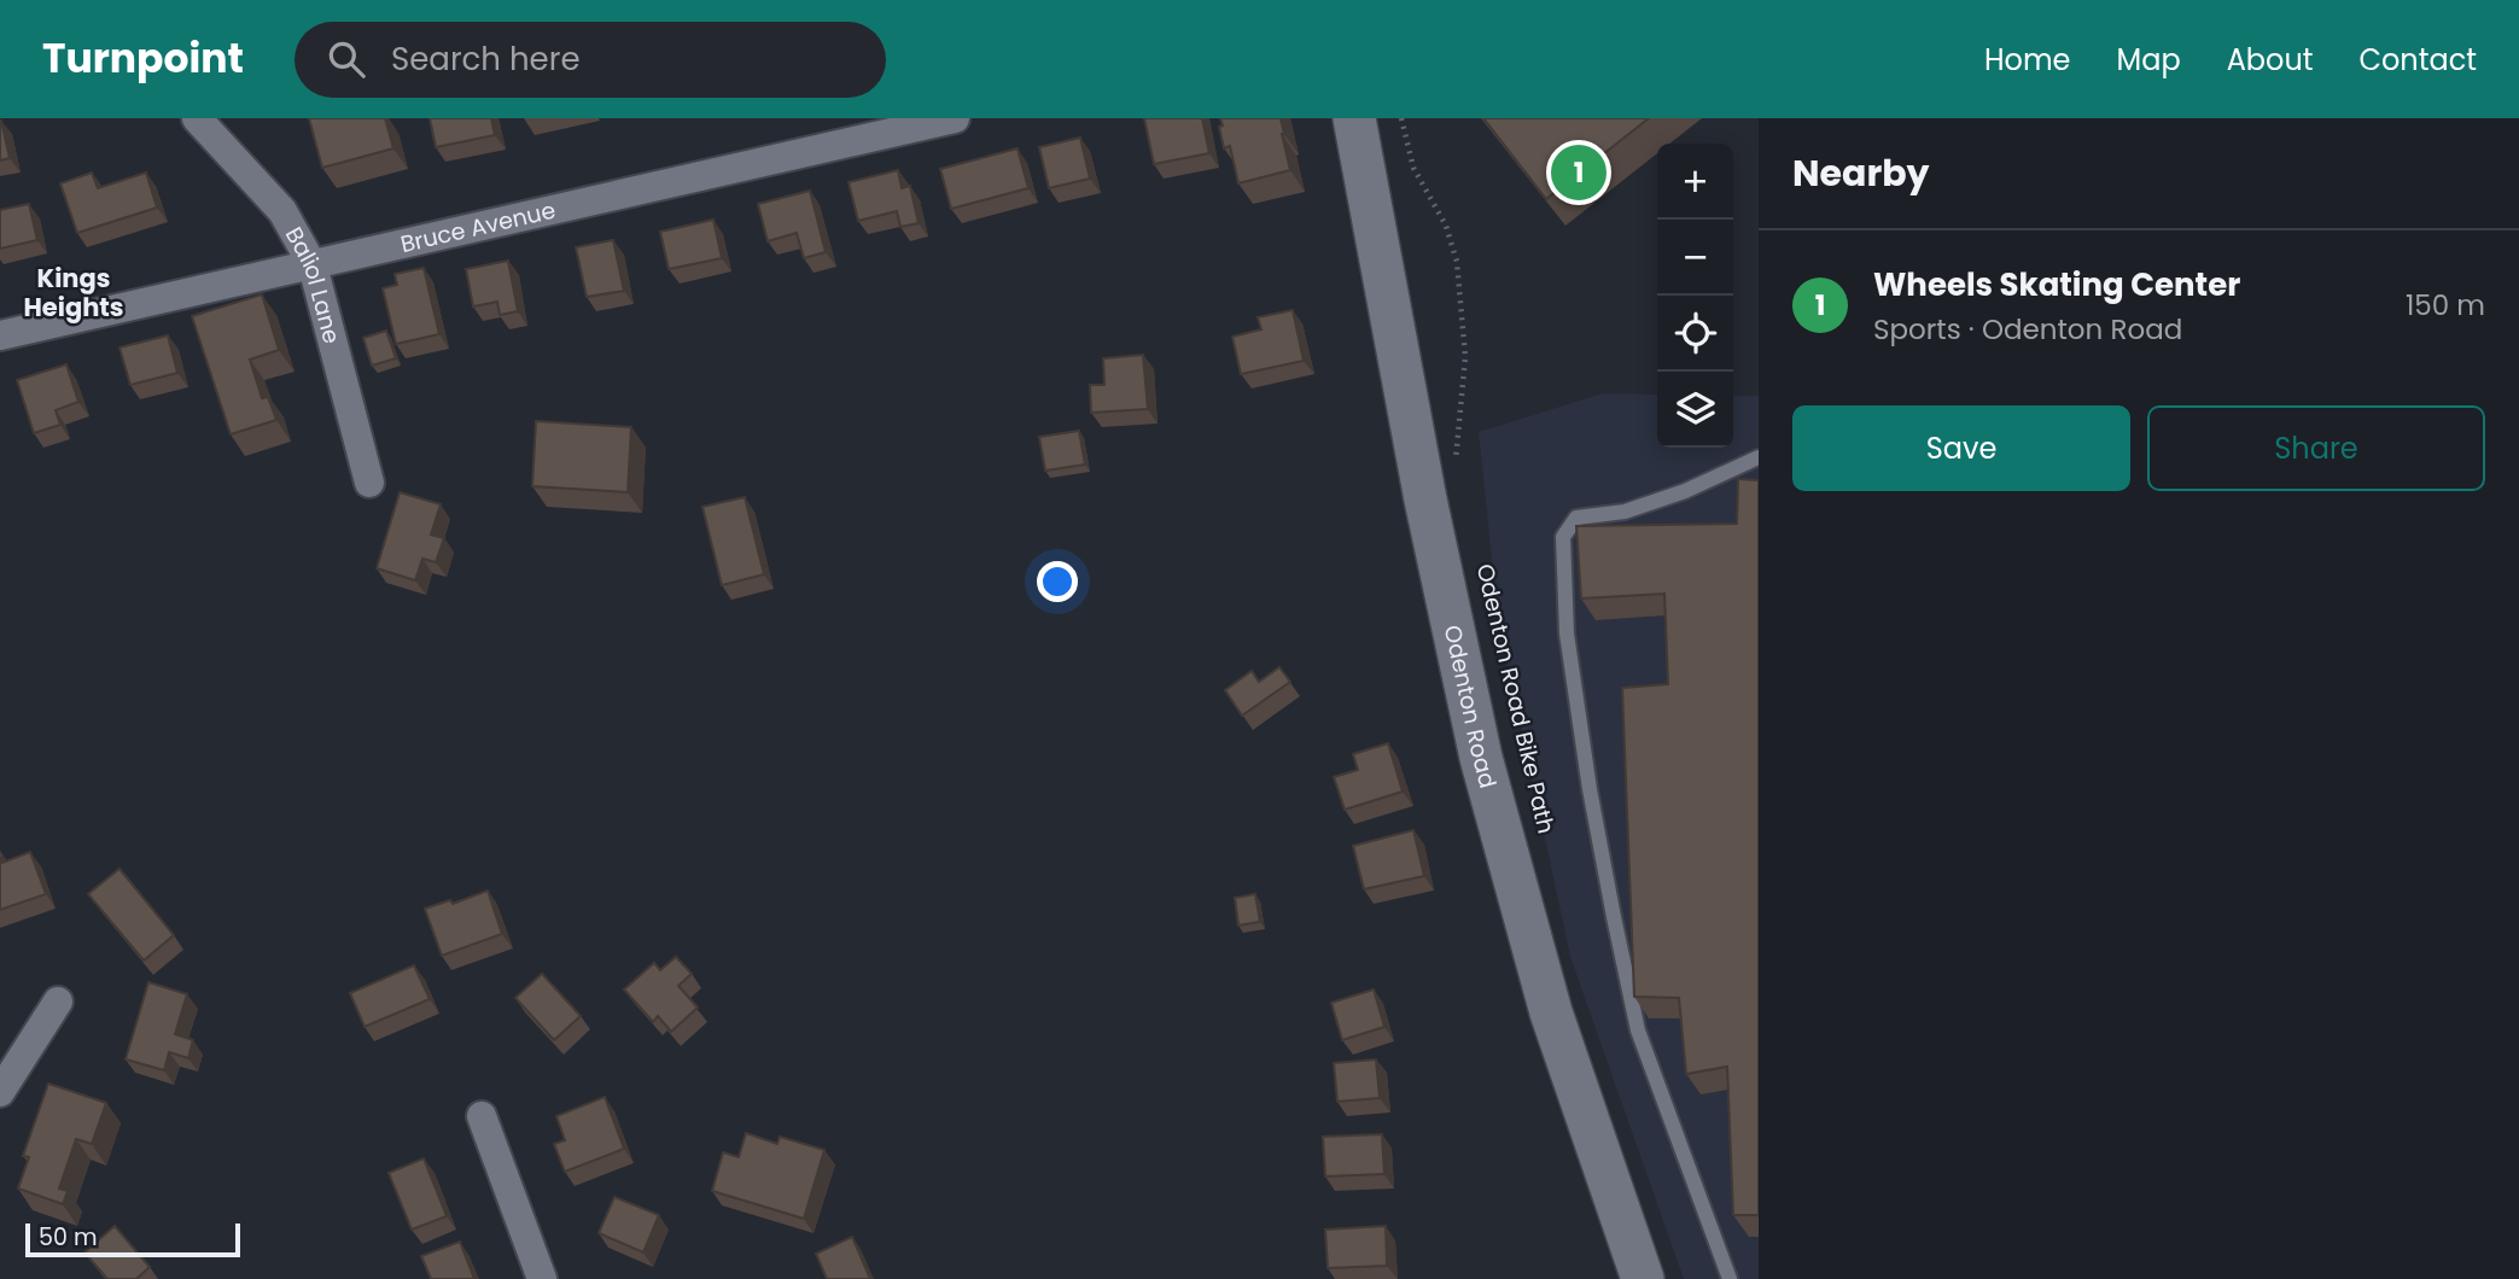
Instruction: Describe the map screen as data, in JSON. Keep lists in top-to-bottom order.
{
  "streets": {
    "street": ["Bruce Avenue", "Baliol Lane", "Odenton Road"]
  },
  "crossings": [
    ["Bruce Avenue", "Baliol Lane"]
  ],
  "districts": ["Kings Heights"],
  "scale_bar": "50 m",
  "page": {
    "header": "Turnpoint",
    "search": "Search here",
    "nav": [
      "Home",
      "Map",
      "About",
      "Contact"
    ],
    "heading": "Nearby",
    "pins": "1",
    "map_buttons": ["+", "−"],
    "list": [
      {
        "mark": "1",
        "name": "Wheels Skating Center",
        "note": "Sports · Odenton Road",
        "value": "150 m"
      }
    ],
    "buttons": ["Save", "Share"],
    "scale": "50 m"
  }
}
